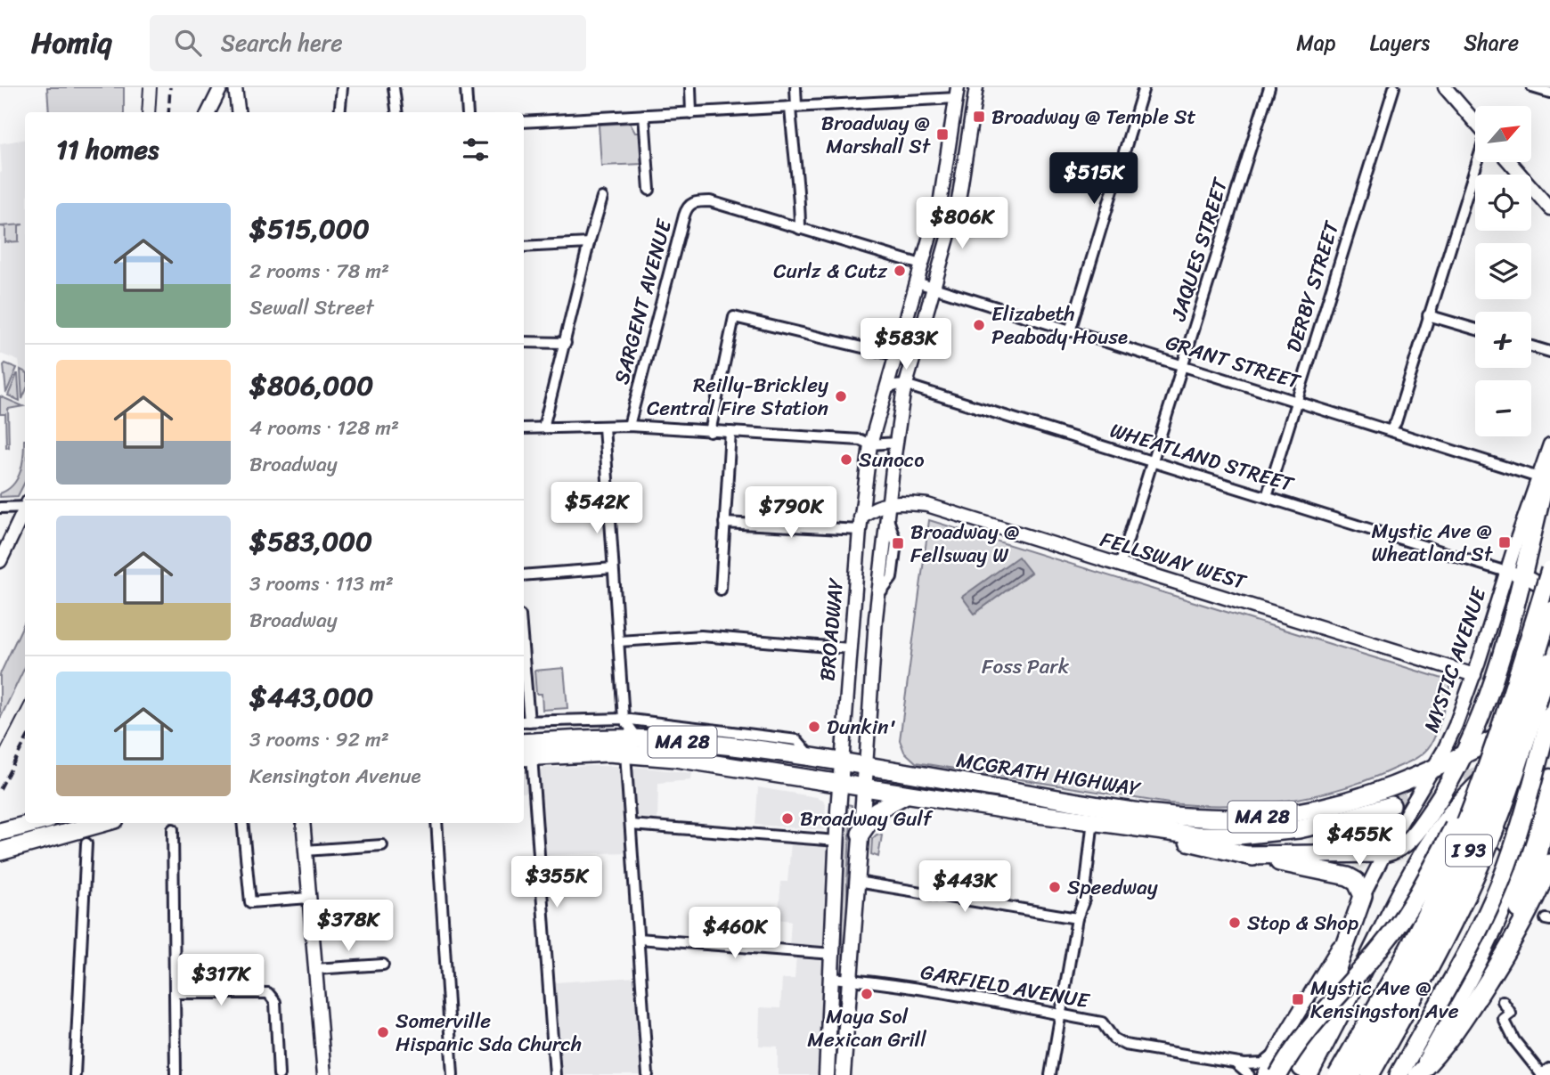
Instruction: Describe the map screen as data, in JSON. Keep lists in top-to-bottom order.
{
  "streets": {
    "highway": ["MA 28", "MCGRATH HIGHWAY", "I 93"],
    "main road": ["FELLSWAY WEST", "BROADWAY", "MYSTIC AVENUE"],
    "street": [
      "JAQUES STREET",
      "DERBY STREET",
      "SARGENT AVENUE",
      "GRANT STREET",
      "WHEATLAND STREET",
      "GARFIELD AVENUE"
    ]
  },
  "crossings": [
    ["JAQUES STREET", "GRANT STREET"],
    ["JAQUES STREET", "WHEATLAND STREET"],
    ["JAQUES STREET", "FELLSWAY WEST"],
    ["DERBY STREET", "GRANT STREET"],
    ["DERBY STREET", "WHEATLAND STREET"],
    ["SARGENT AVENUE", "BROADWAY"],
    ["GRANT STREET", "BROADWAY"],
    ["GRANT STREET", "MYSTIC AVENUE"],
    ["WHEATLAND STREET", "MYSTIC AVENUE"],
    ["FELLSWAY WEST", "BROADWAY"],
    ["FELLSWAY WEST", "MYSTIC AVENUE"],
    ["BROADWAY", "MCGRATH HIGHWAY"],
    ["BROADWAY", "GARFIELD AVENUE"],
    ["MYSTIC AVENUE", "MCGRATH HIGHWAY"],
    ["MYSTIC AVENUE", "GARFIELD AVENUE"]
  ],
  "parks": ["Foss Park"],
  "places": {
    "transit": [
      "Broadway @ Temple St",
      "Broadway @ Marshall St",
      "Mystic Ave @ Wheatland St",
      "Broadway @ Fellsway W",
      "Mystic Ave @ Kensingston Ave"
    ],
    "other": [
      "Curlz & Cutz",
      "Elizabeth Peabody House",
      "Reilly-Brickley Central Fire Station",
      "Sunoco",
      "Dunkin'",
      "Broadway Gulf",
      "Speedway",
      "Stop & Shop",
      "Maya Sol Mexican Grill",
      "Somerville Hispanic Sda Church"
    ]
  },
  "north": "top right",
  "page": {
    "header": "Homiq",
    "search": "Search here",
    "nav": ["Map", "Layers", "Share"],
    "map_buttons": ["+", "−"],
    "heading": "11 homes",
    "price": [
      "$515K",
      "$806K",
      "$583K",
      "$542K",
      "$790K",
      "$455K",
      "$355K",
      "$443K",
      "$378K",
      "$460K",
      "$317K"
    ],
    "list": [
      {
        "name": "$515,000",
        "note": "2 rooms · 78 m² · Sewall Street"
      },
      {
        "name": "$806,000",
        "note": "4 rooms · 128 m² · Broadway"
      },
      {
        "name": "$583,000",
        "note": "3 rooms · 113 m² · Broadway"
      },
      {
        "name": "$443,000",
        "note": "3 rooms · 92 m² · Kensington Avenue"
      }
    ]
  }
}
